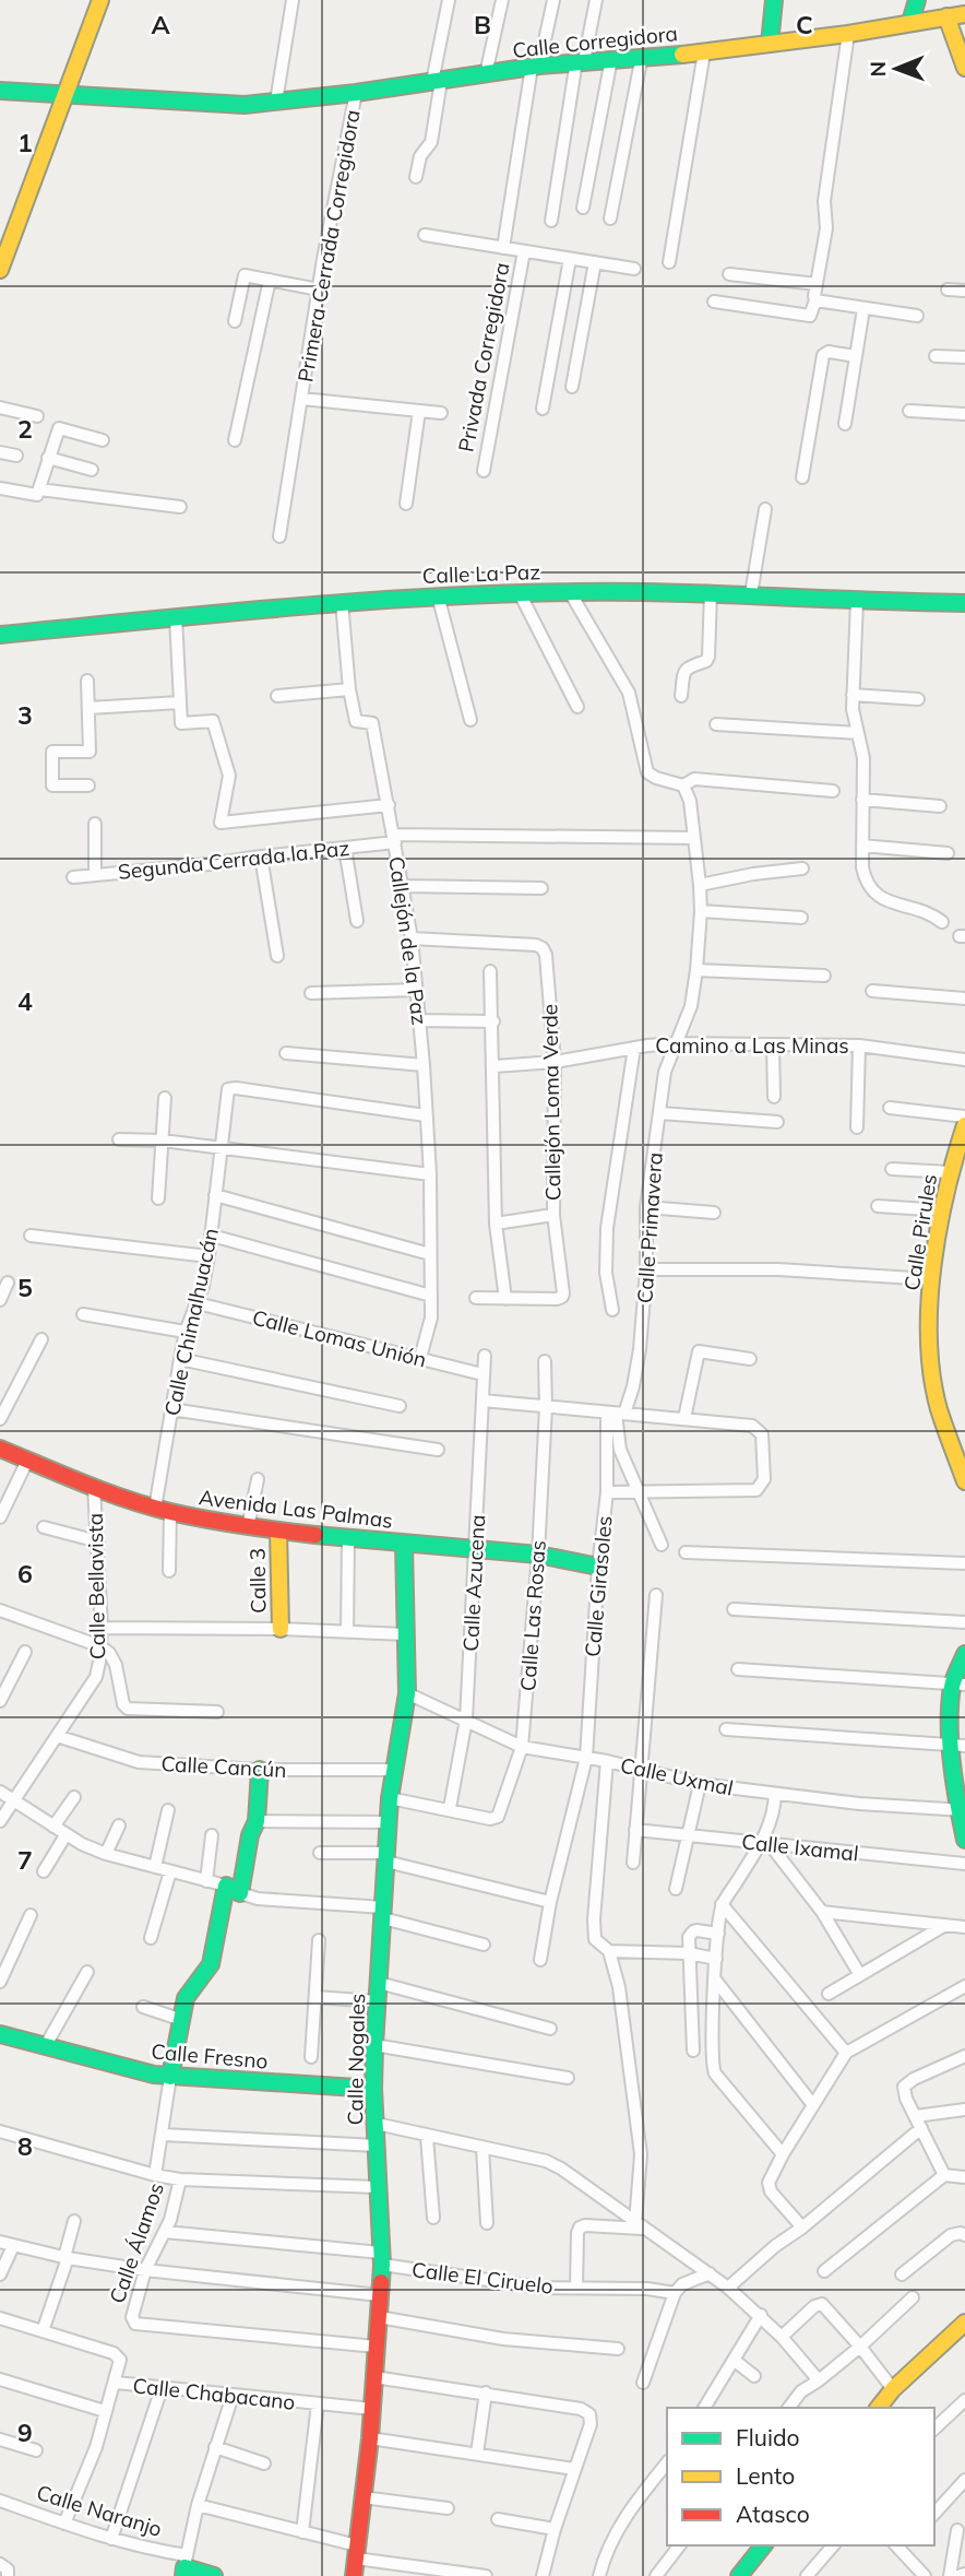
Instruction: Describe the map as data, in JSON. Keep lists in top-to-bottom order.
{
  "streets": {
    "main road": [
      "Calle Corregidora",
      "Calle La Paz",
      "Calle Pirules",
      "Avenida Las Palmas",
      "Calle 3",
      "Calle Fresno",
      "Calle Nogales",
      "Calle Álamos",
      "Calle Naranjo"
    ],
    "street": [
      "Primera Cerrada Corregidora",
      "Privada Corregidora",
      "Segunda Cerrada la Paz",
      "Callejón de la Paz",
      "Camino a Las Minas",
      "Callejón Loma Verde",
      "Calle Primavera",
      "Calle Chimalhuacán",
      "Calle Lomas Unión",
      "Calle Azucena",
      "Calle Bellavista",
      "Calle Girasoles",
      "Calle Las Rosas",
      "Calle Cancún",
      "Calle Uxmal",
      "Calle Ixamal",
      "Calle El Ciruelo",
      "Calle Chabacano"
    ]
  },
  "crossings": [
    ["Calle Corregidora", "Primera Cerrada Corregidora"],
    ["Calle La Paz", "Callejón de la Paz"],
    ["Segunda Cerrada la Paz", "Callejón de la Paz"],
    ["Segunda Cerrada la Paz", "Calle Primavera"],
    ["Callejón de la Paz", "Callejón Loma Verde"],
    ["Callejón de la Paz", "Calle Chimalhuacán"],
    ["Callejón de la Paz", "Calle Lomas Unión"],
    ["Camino a Las Minas", "Callejón Loma Verde"],
    ["Camino a Las Minas", "Calle Primavera"],
    ["Calle Primavera", "Calle Girasoles"],
    ["Calle Chimalhuacán", "Calle Lomas Unión"],
    ["Calle Chimalhuacán", "Avenida Las Palmas"],
    ["Calle Lomas Unión", "Calle Azucena"],
    ["Avenida Las Palmas", "Calle 3"],
    ["Avenida Las Palmas", "Calle Azucena"],
    ["Avenida Las Palmas", "Calle Bellavista"],
    ["Avenida Las Palmas", "Calle Girasoles"],
    ["Avenida Las Palmas", "Calle Las Rosas"],
    ["Avenida Las Palmas", "Calle Nogales"],
    ["Calle Azucena", "Calle Las Rosas"],
    ["Calle Azucena", "Calle Uxmal"],
    ["Calle Bellavista", "Calle Cancún"],
    ["Calle Girasoles", "Calle Uxmal"],
    ["Calle Las Rosas", "Calle Uxmal"],
    ["Calle Cancún", "Calle Nogales"],
    ["Calle Cancún", "Calle Álamos"],
    ["Calle Uxmal", "Calle Nogales"],
    ["Calle Fresno", "Calle Nogales"],
    ["Calle Fresno", "Calle Álamos"],
    ["Calle Nogales", "Calle Álamos"],
    ["Calle Nogales", "Calle El Ciruelo"],
    ["Calle Nogales", "Calle Chabacano"],
    ["Calle Álamos", "Calle El Ciruelo"]
  ],
  "legend": ["Fluido", "Lento", "Atasco"],
  "north": "left",
  "grid": {
    "columns": ["A", "B", "C"],
    "rows": [
      "1",
      "2",
      "3",
      "4",
      "5",
      "6",
      "7",
      "8",
      "9"
    ]
  }
}
